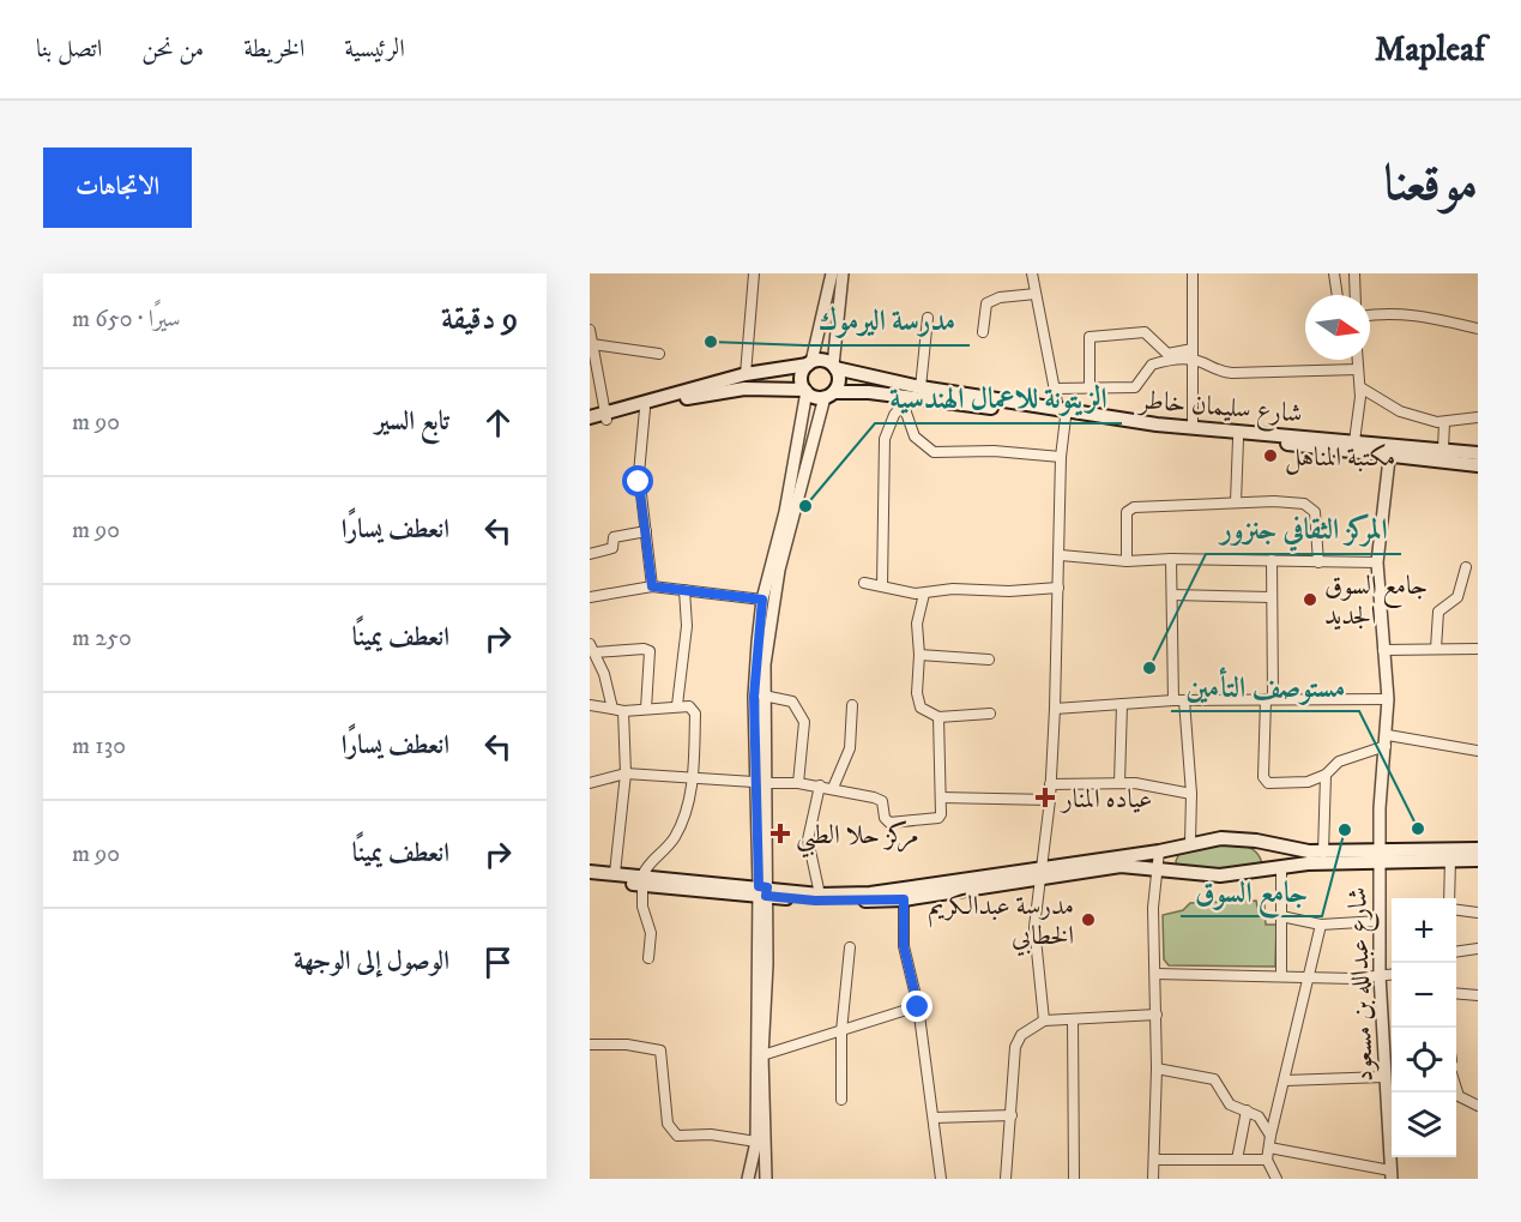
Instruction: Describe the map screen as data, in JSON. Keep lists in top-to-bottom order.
{
  "streets": {
    "main road": ["شارع سليمان خاطر"],
    "street": ["شارع عبدالله بن مسعود"]
  },
  "crossings": [
    ["شارع سليمان خاطر", "شارع عبدالله بن مسعود"]
  ],
  "places": {
    "other": [
      "مدرسة اليرموك",
      "مكتبة المناهل",
      "الزيتونة للاعمال الهندسية",
      "جامع السوق الجديد",
      "المركز الثقافي جنزور",
      "مستوصف التأمين",
      "جامع السوق",
      "مدرسة عبدالكريم الخطابي"
    ],
    "health": ["عياده المنار", "مركز حلا الطبي"]
  },
  "north": "right",
  "page": {
    "header": "Mapleaf",
    "nav": [
      "الرئيسية",
      "الخريطة",
      "من نحن",
      "اتصل بنا"
    ],
    "title": "موقعنا",
    "buttons": "الاتجاهات",
    "heading": ["9 دقيقة", "سيرًا · 650 m"],
    "list": [
      ["تابع السير", "90 m"],
      ["انعطف يسارًا", "90 m"],
      ["انعطف يمينًا", "250 m"],
      ["انعطف يسارًا", "130 m"],
      ["انعطف يمينًا", "90 m"],
      "الوصول إلى الوجهة"
    ],
    "map_buttons": ["+", "−"]
  }
}
